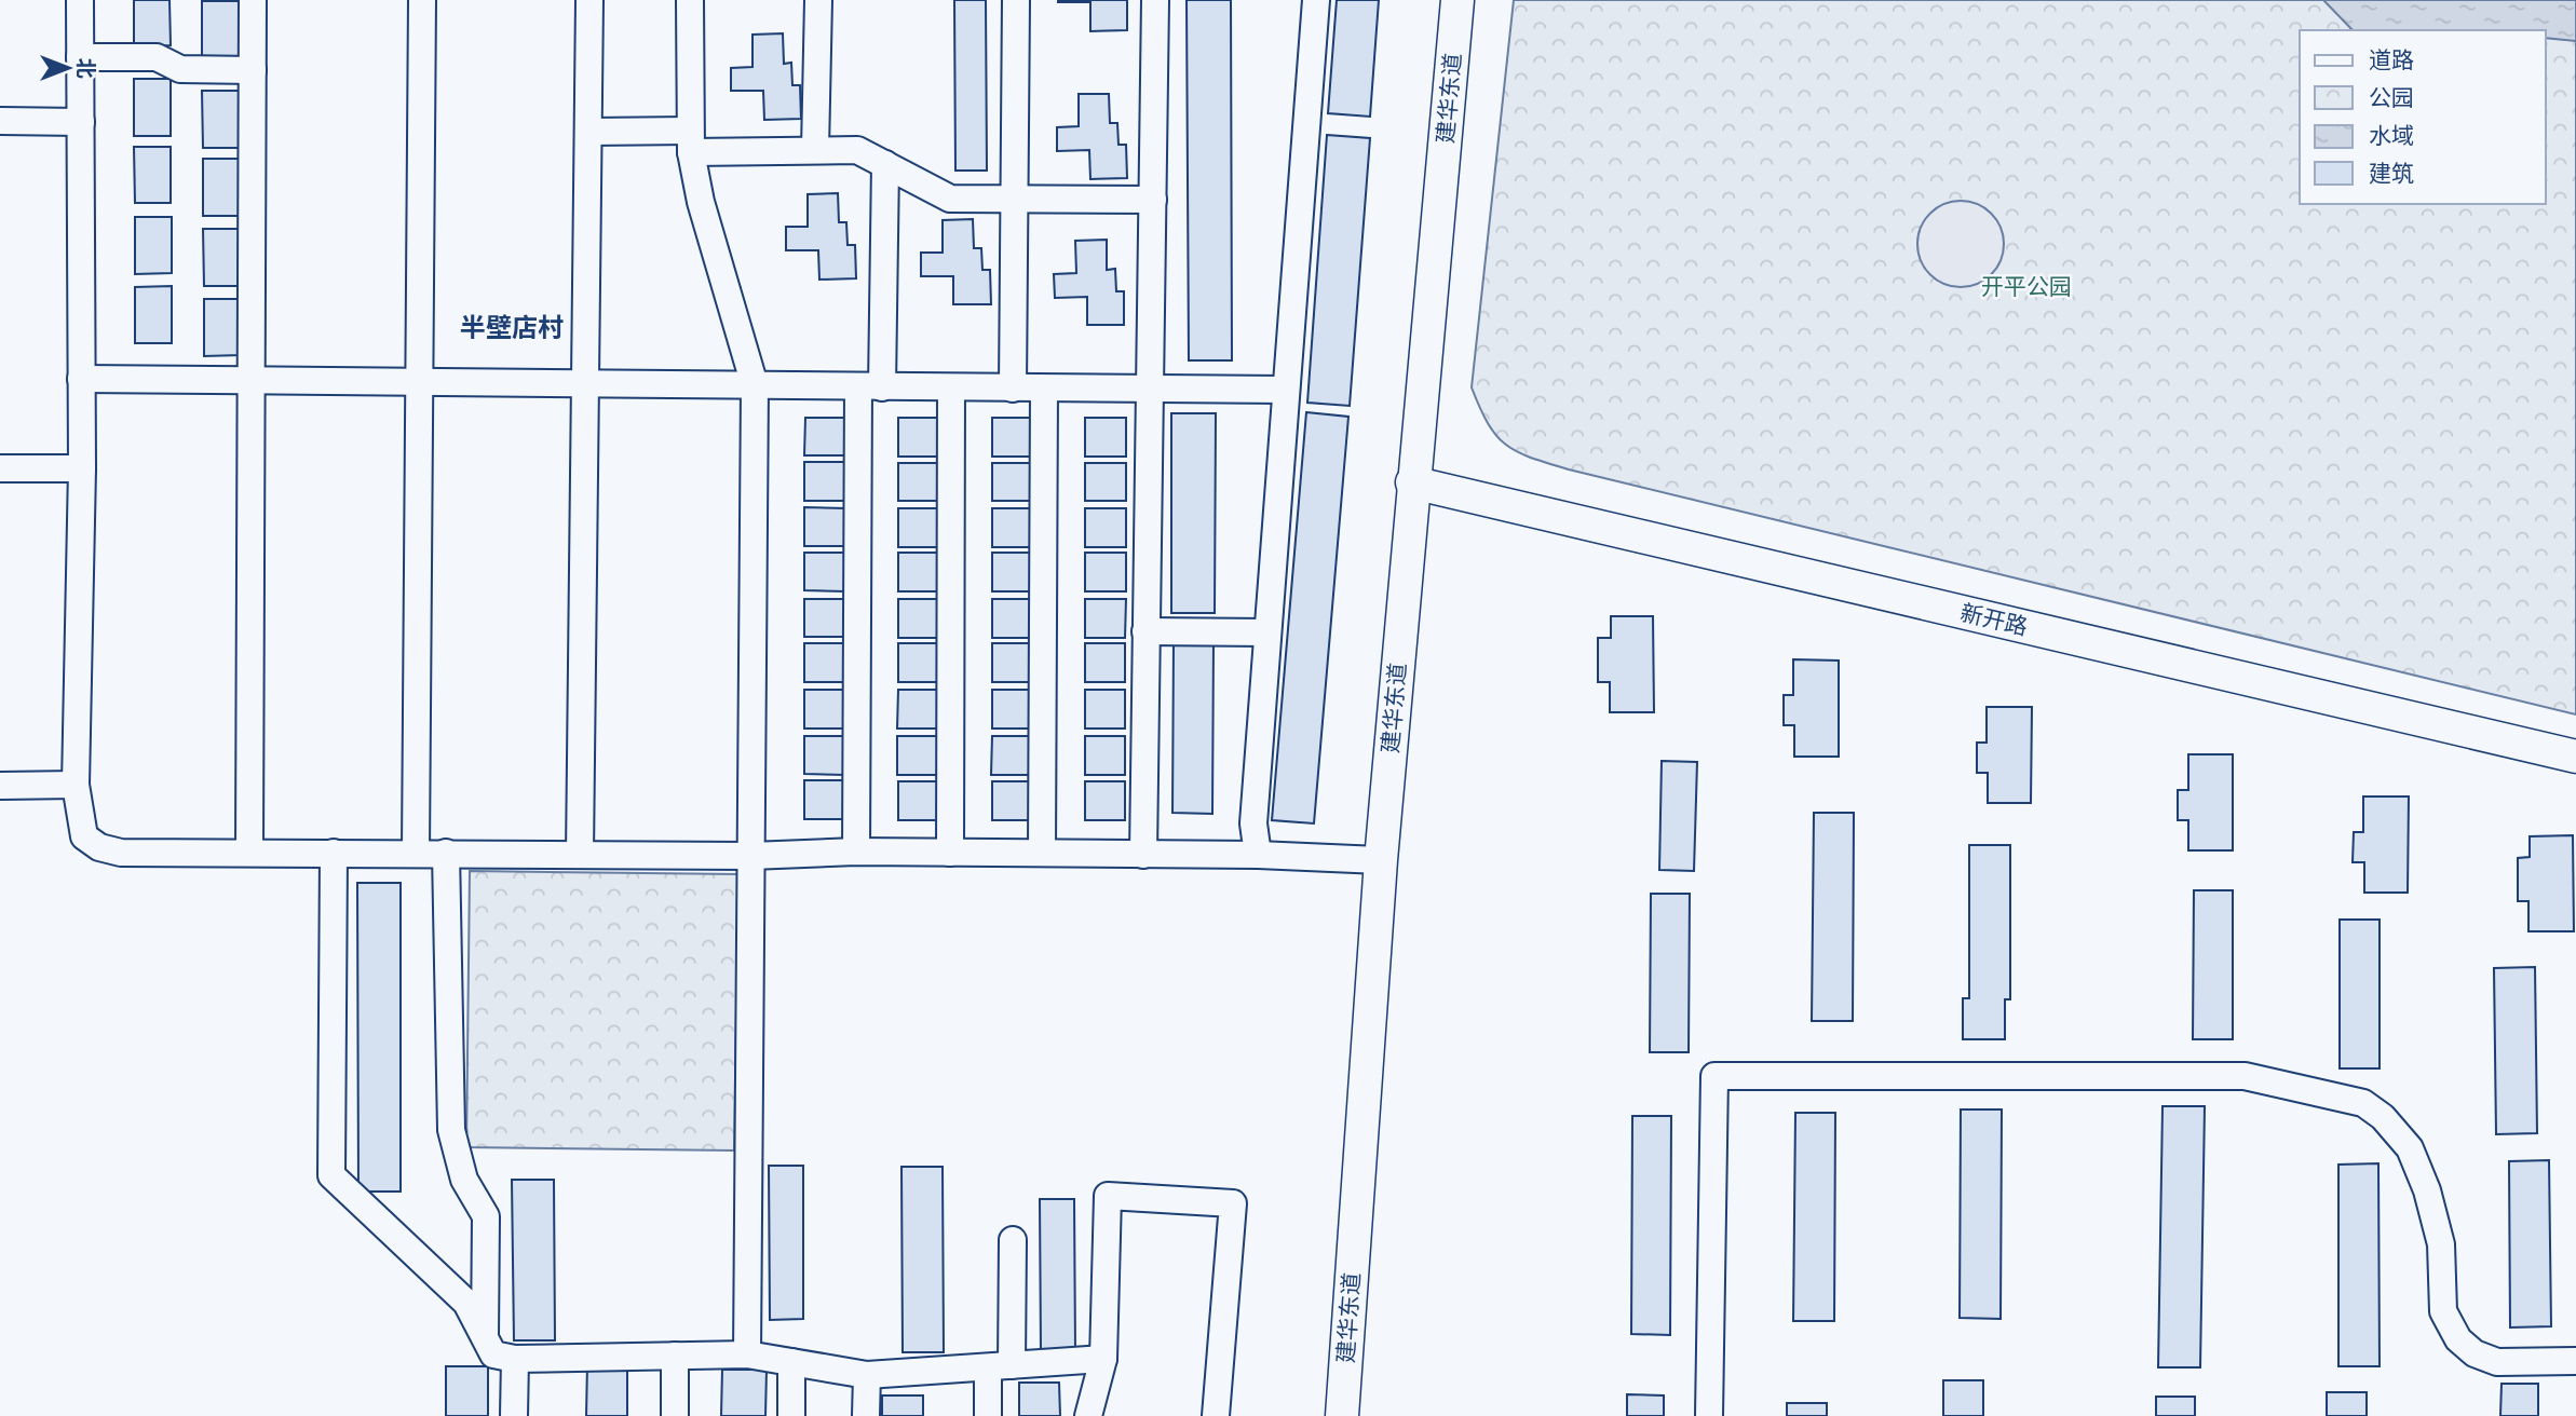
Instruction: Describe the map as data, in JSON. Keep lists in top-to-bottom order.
{
  "streets": {
    "main road": ["建华东道", "新开路"]
  },
  "crossings": [
    ["建华东道", "新开路"]
  ],
  "districts": ["半壁店村"],
  "parks": ["开平公园"],
  "legend": [
    "道路",
    "公园",
    "水域",
    "建筑"
  ],
  "north": "right"
}
